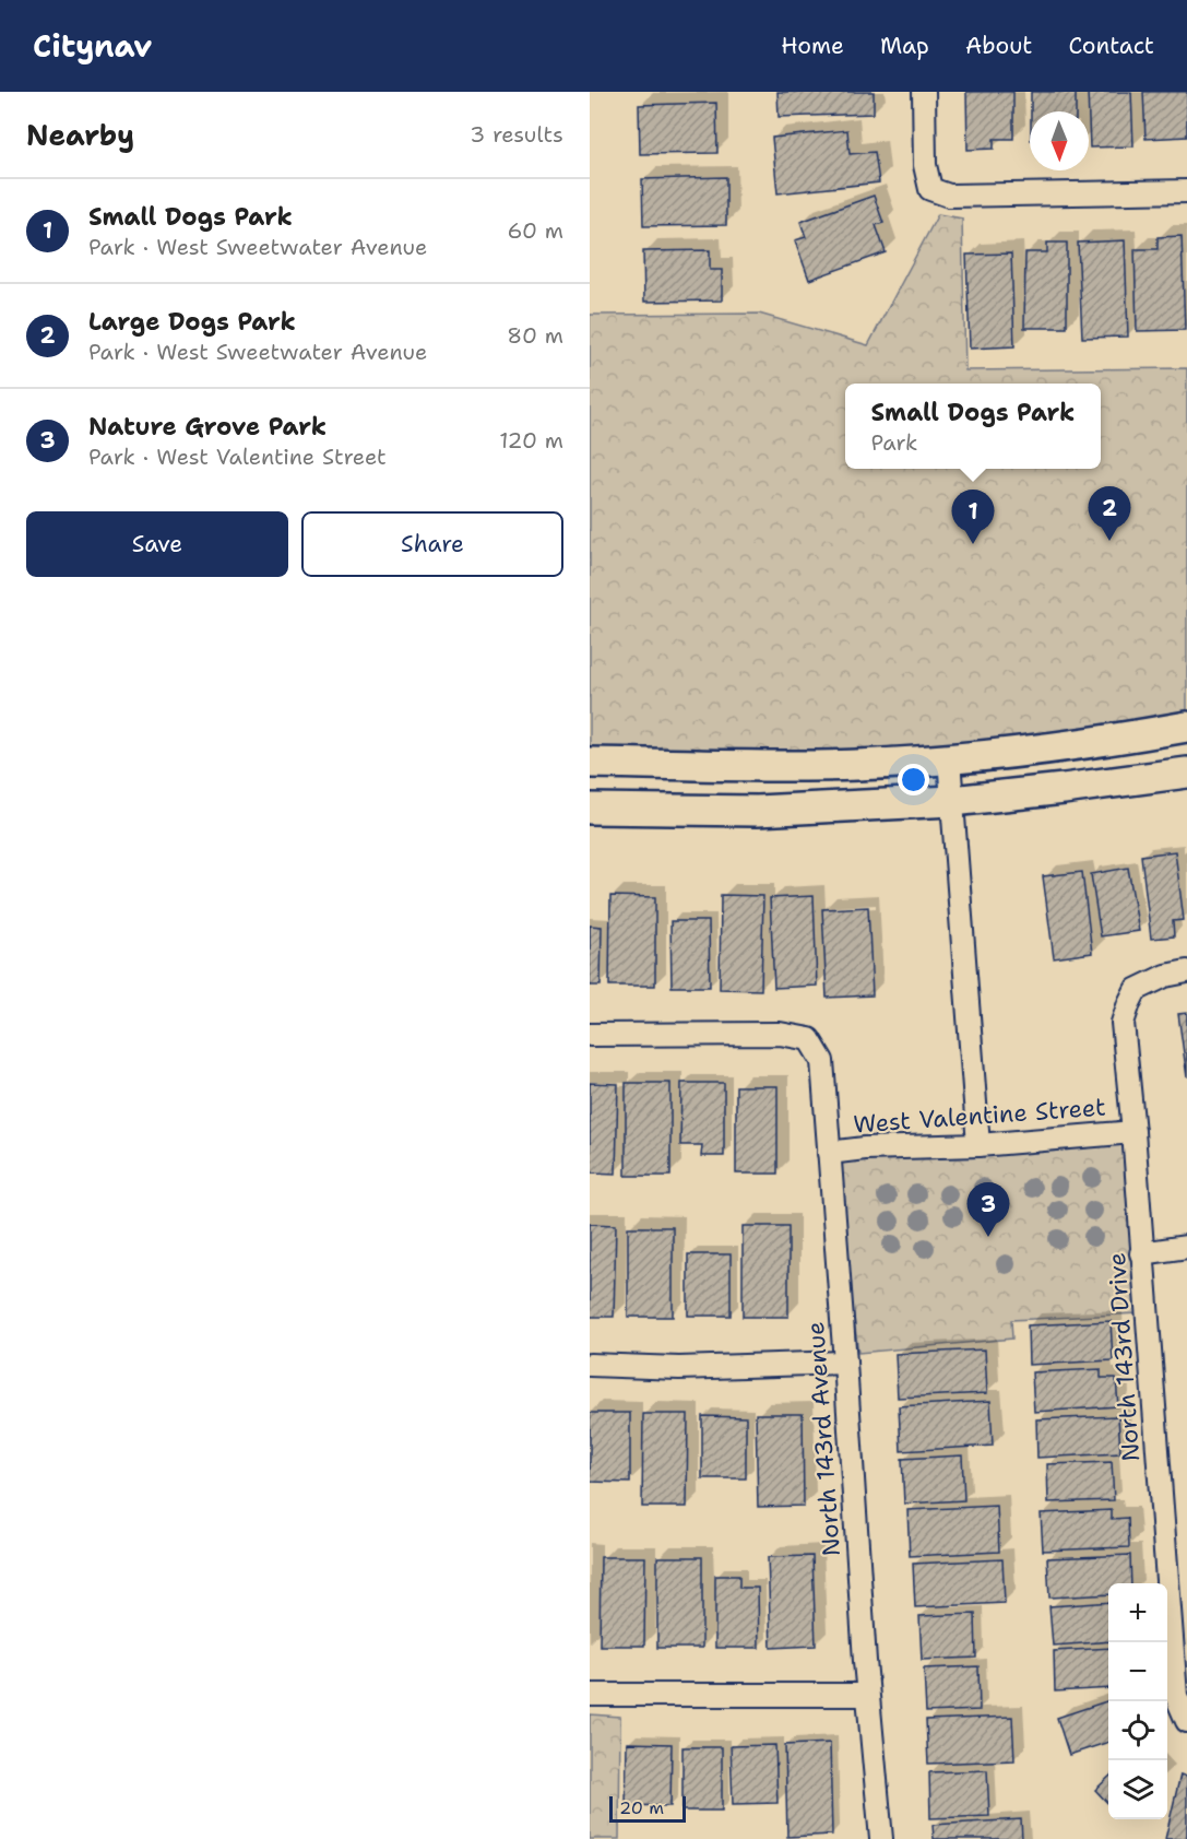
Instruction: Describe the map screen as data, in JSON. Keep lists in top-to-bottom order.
{
  "streets": {
    "street": ["West Valentine Street", "North 143rd Drive", "North 143rd Avenue"]
  },
  "crossings": [
    ["West Valentine Street", "North 143rd Drive"],
    ["West Valentine Street", "North 143rd Avenue"]
  ],
  "scale_bar": "20 m",
  "north": "bottom",
  "page": {
    "header": "Citynav",
    "nav": [
      "Home",
      "Map",
      "About",
      "Contact"
    ],
    "heading": ["Nearby", "3 results"],
    "list": [
      {
        "mark": "1",
        "name": "Small Dogs Park",
        "note": "Park · West Sweetwater Avenue",
        "value": "60 m"
      },
      {
        "mark": "2",
        "name": "Large Dogs Park",
        "note": "Park · West Sweetwater Avenue",
        "value": "80 m"
      },
      {
        "mark": "3",
        "name": "Nature Grove Park",
        "note": "Park · West Valentine Street",
        "value": "120 m"
      }
    ],
    "popup": ["Small Dogs Park", "Park"],
    "pins": ["2", "1", "3"],
    "buttons": ["Save", "Share"],
    "map_buttons": ["+", "−"],
    "scale": "20 m"
  }
}
